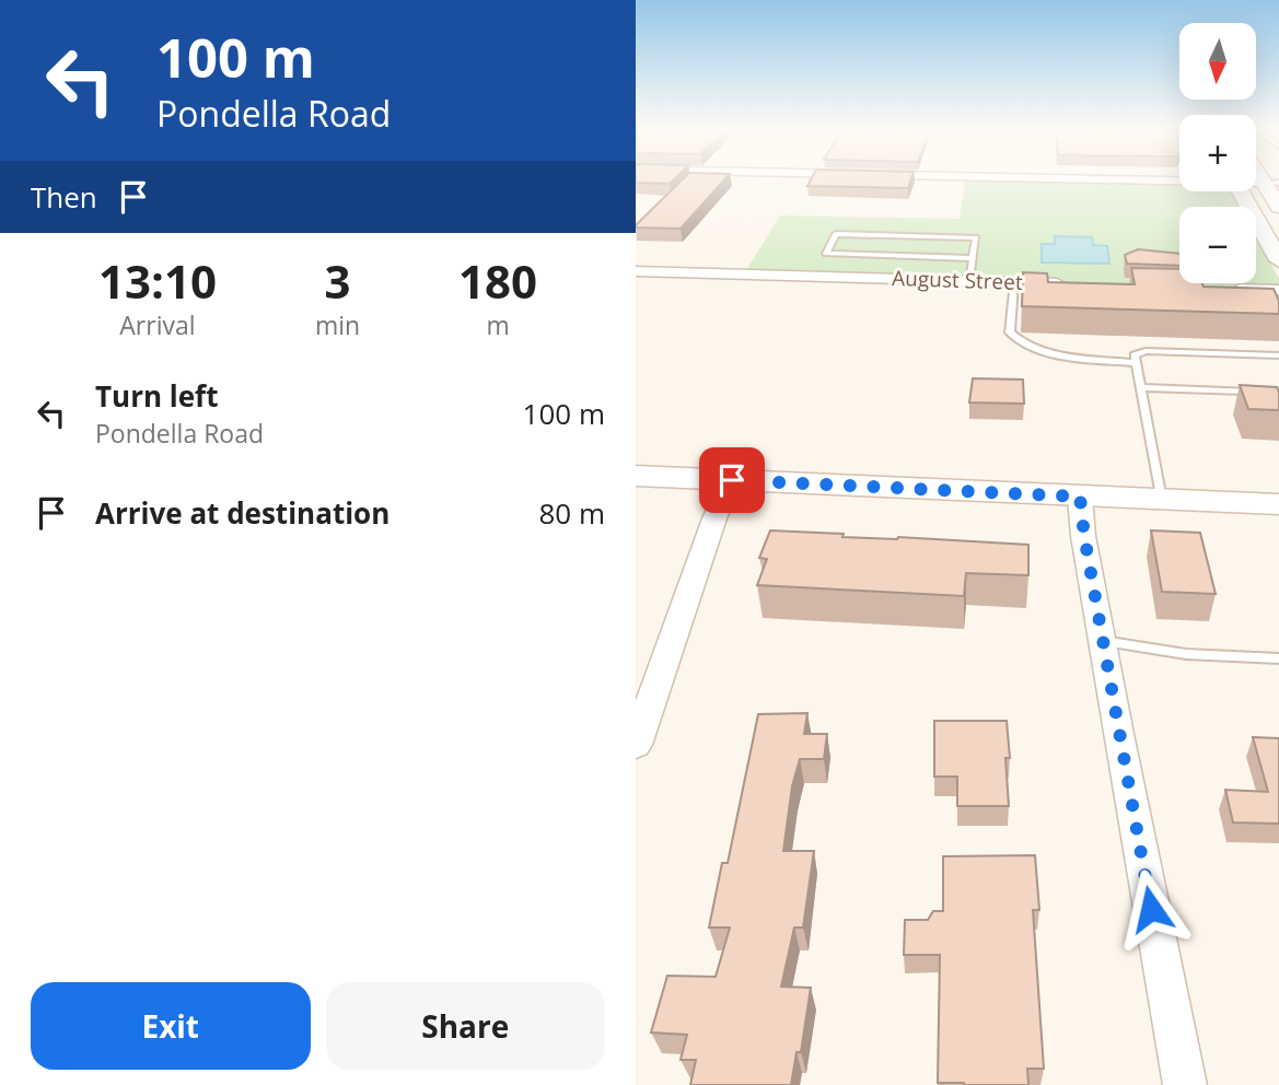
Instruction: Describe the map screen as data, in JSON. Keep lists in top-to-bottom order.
{
  "streets": {
    "street": ["August Street"]
  },
  "north": "bottom",
  "page": {
    "turn": ["100 m", "Pondella Road"],
    "map_buttons": ["+", "−"],
    "then": "Then",
    "eta": [
      "13:10",
      "Arrival",
      "3",
      "min",
      "180",
      "m"
    ],
    "list": [
      {
        "name": "Turn left",
        "note": "Pondella Road",
        "value": "100 m"
      },
      {
        "name": "Arrive at destination",
        "value": "80 m"
      }
    ],
    "buttons": ["Exit", "Share"]
  }
}
